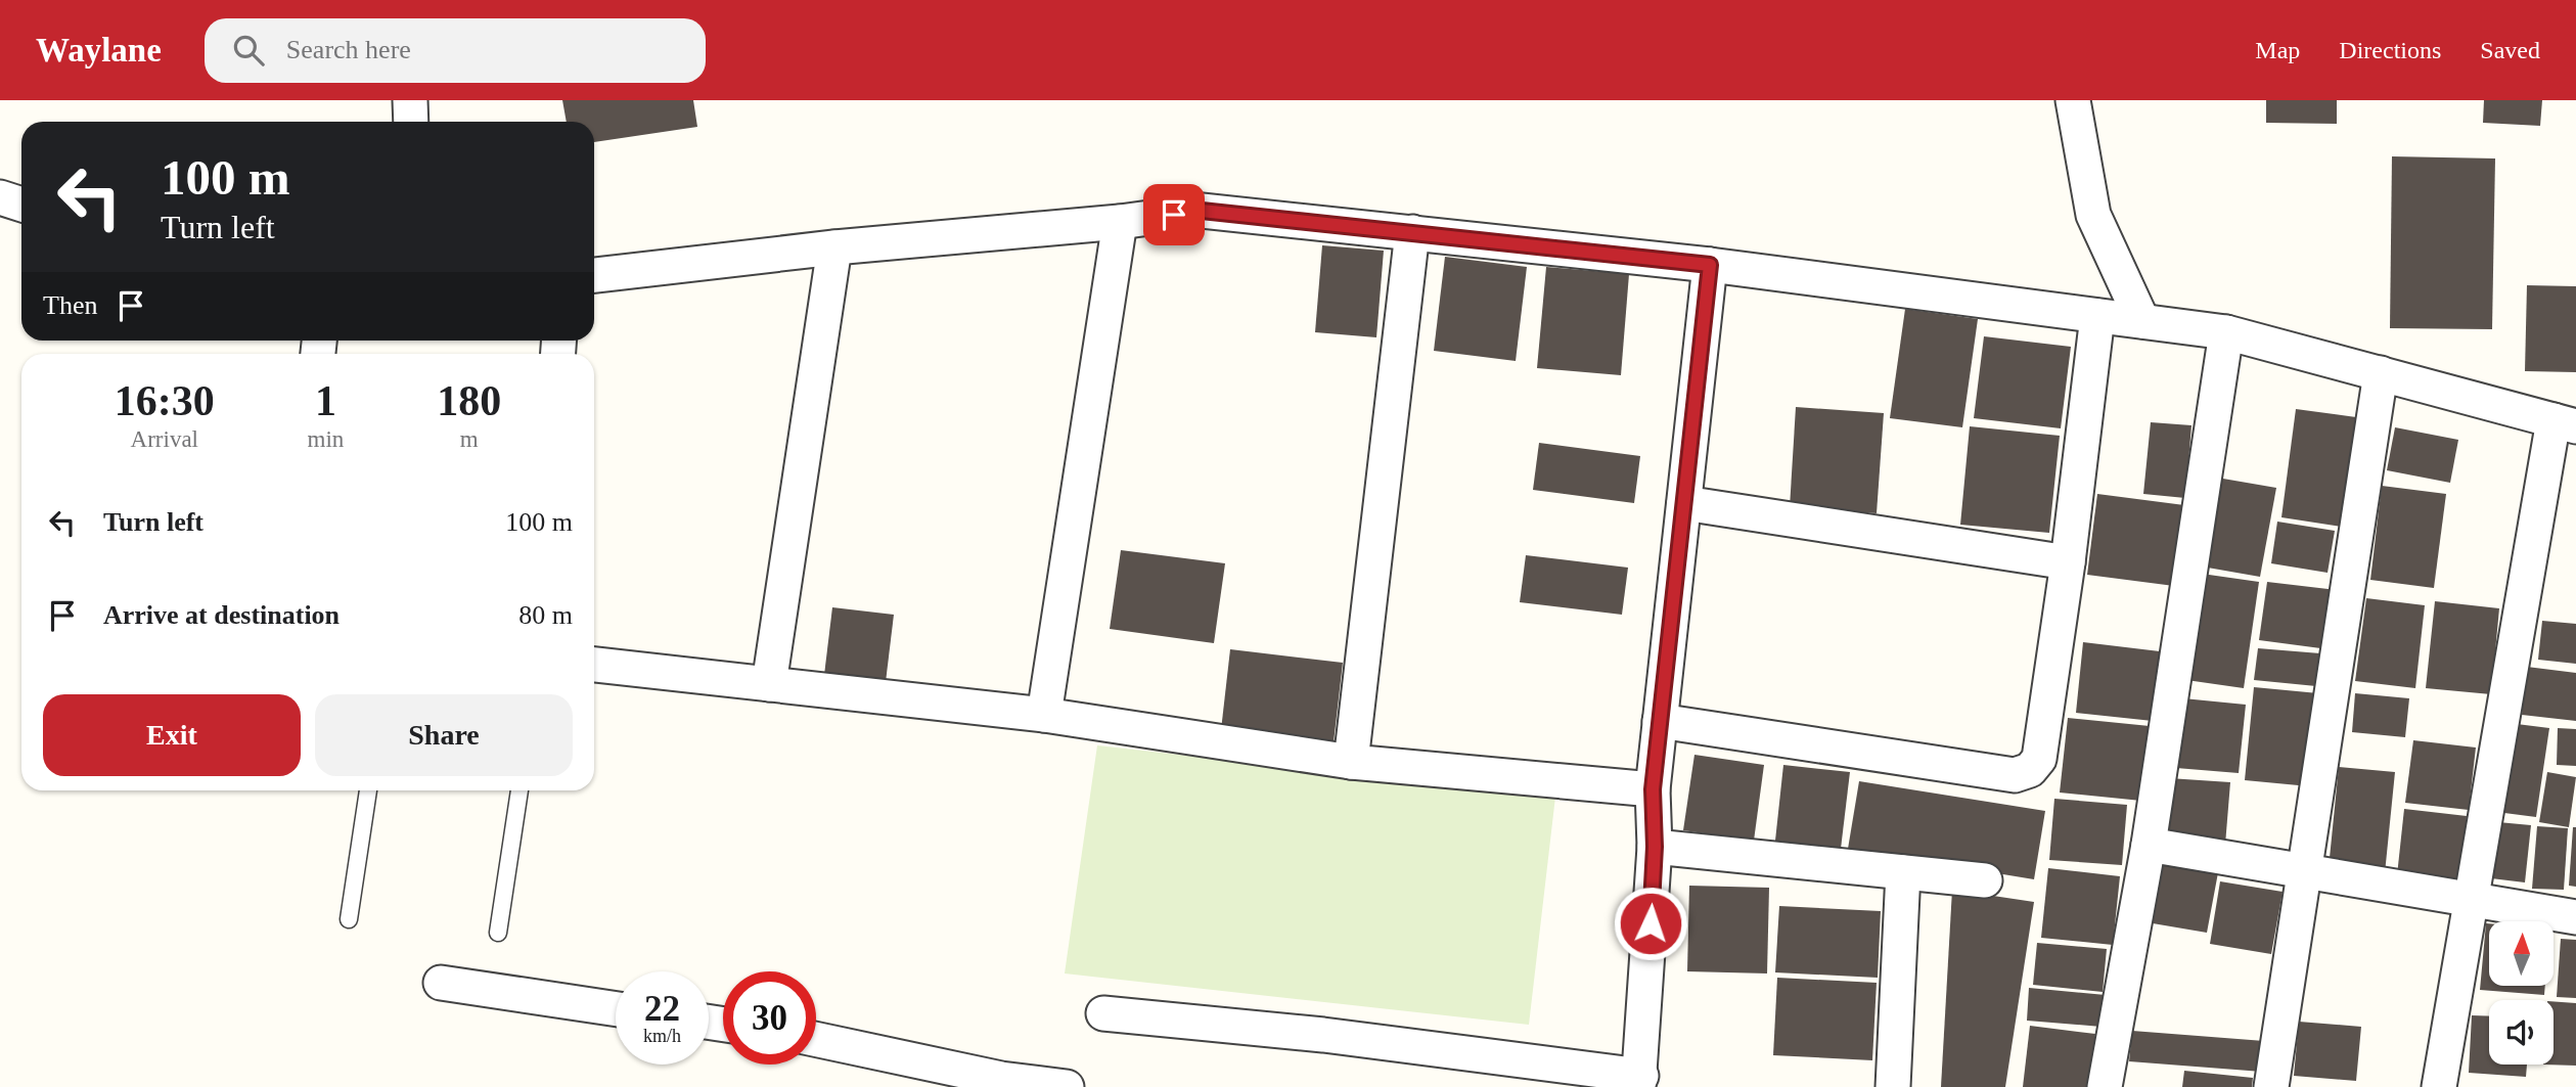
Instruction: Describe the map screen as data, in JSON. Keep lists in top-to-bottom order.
{
  "north": "top",
  "page": {
    "header": "Waylane",
    "search": "Search here",
    "nav": ["Map", "Directions", "Saved"],
    "turn": ["100 m", "Turn left"],
    "then": "Then",
    "eta": [
      "16:30",
      "Arrival",
      "1",
      "min",
      "180",
      "m"
    ],
    "list": [
      {
        "name": "Turn left",
        "value": "100 m"
      },
      {
        "name": "Arrive at destination",
        "value": "80 m"
      }
    ],
    "buttons": ["Exit", "Share"],
    "speed": "22 km/h",
    "limit": "30"
  }
}
